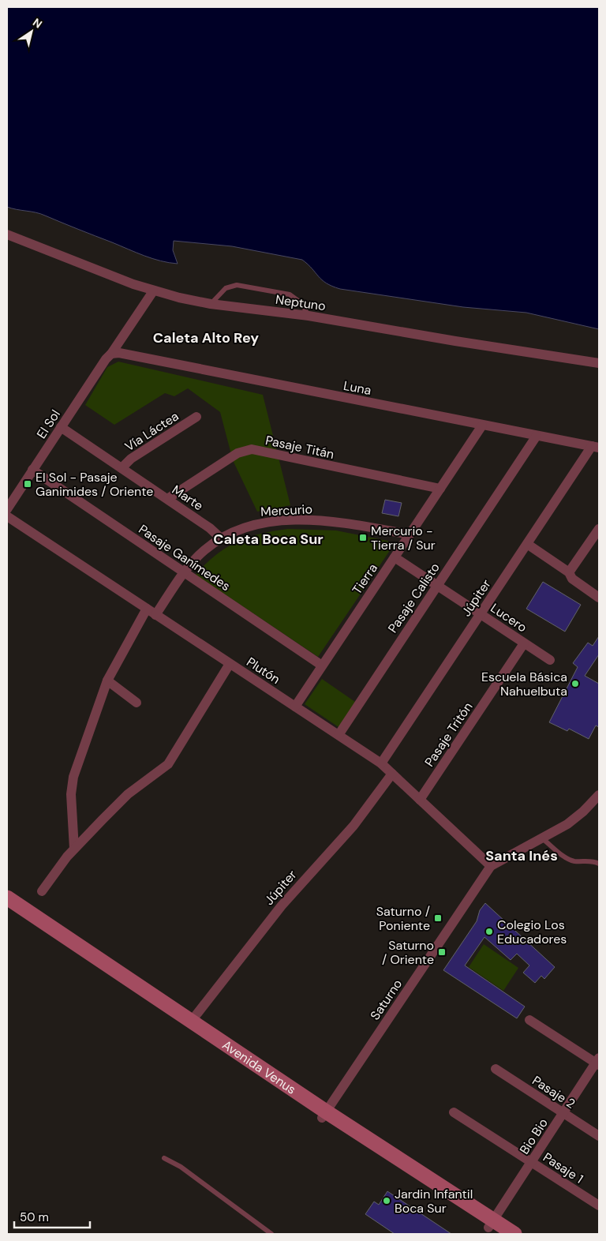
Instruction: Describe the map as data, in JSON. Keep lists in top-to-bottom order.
{
  "streets": {
    "street": [
      "Neptuno",
      "Luna",
      "El Sol",
      "Vía Láctea",
      "Pasaje Titán",
      "Marte",
      "Mercurio",
      "Pasaje Ganímedes",
      "Tierra",
      "Pasaje Calisto",
      "Júpiter",
      "Lucero",
      "Plutón",
      "Pasaje Tritón",
      "Saturno",
      "Avenida Venus",
      "Pasaje 2",
      "Bio Bio",
      "Pasaje 1"
    ]
  },
  "crossings": [
    ["Neptuno", "El Sol"],
    ["Luna", "El Sol"],
    ["Luna", "Tierra"],
    ["Luna", "Pasaje Calisto"],
    ["Luna", "Júpiter"],
    ["El Sol", "Marte"],
    ["El Sol", "Pasaje Ganímedes"],
    ["Vía Láctea", "Marte"],
    ["Pasaje Titán", "Marte"],
    ["Pasaje Titán", "Tierra"],
    ["Marte", "Mercurio"],
    ["Mercurio", "Pasaje Ganímedes"],
    ["Mercurio", "Tierra"],
    ["Mercurio", "Plutón"],
    ["Pasaje Ganímedes", "Tierra"],
    ["Tierra", "Lucero"],
    ["Tierra", "Plutón"],
    ["Pasaje Calisto", "Lucero"],
    ["Pasaje Calisto", "Plutón"],
    ["Júpiter", "Lucero"],
    ["Júpiter", "Plutón"],
    ["Júpiter", "Avenida Venus"],
    ["Lucero", "Pasaje Tritón"],
    ["Plutón", "Pasaje Tritón"],
    ["Plutón", "Saturno"],
    ["Saturno", "Avenida Venus"],
    ["Avenida Venus", "Bio Bio"],
    ["Pasaje 2", "Bio Bio"],
    ["Bio Bio", "Pasaje 1"]
  ],
  "districts": ["Caleta Alto Rey", "Caleta Boca Sur", "Santa Inés"],
  "places": {
    "transit": [
      "El Sol - Pasaje Ganimides / Oriente",
      "Mercurio - Tierra / Sur",
      "Saturno / Poniente",
      "Saturno / Oriente"
    ],
    "other": ["Escuela Básica Nahuelbuta", "Colegio Los Educadores", "Jardin Infantil Boca Sur"]
  },
  "scale_bar": "50 m",
  "north": "top right"
}
